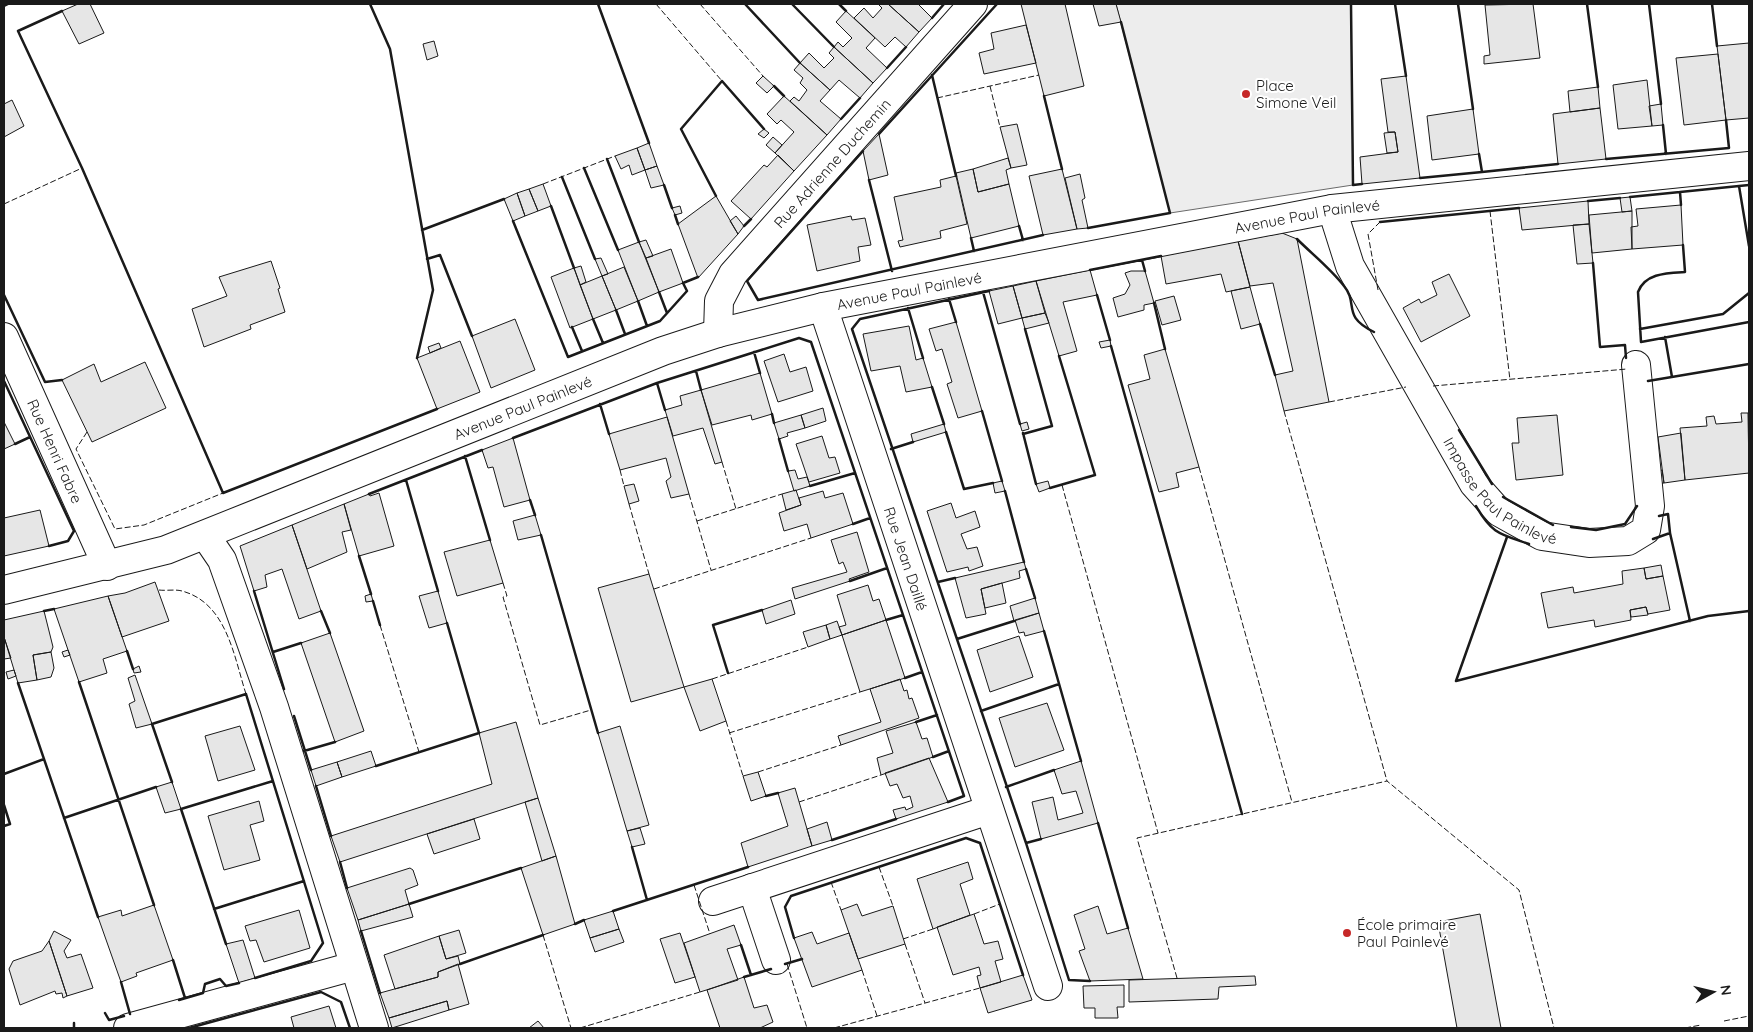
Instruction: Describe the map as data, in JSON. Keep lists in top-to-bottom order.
{
  "streets": {
    "street": [
      "Rue Adrienne Duchemin",
      "Avenue Paul Painlevé",
      "Rue Henri Fabre",
      "Impasse Paul Painlevé",
      "Rue Jean Daillé"
    ]
  },
  "crossings": [
    ["Rue Adrienne Duchemin", "Avenue Paul Painlevé"],
    ["Avenue Paul Painlevé", "Rue Henri Fabre"],
    ["Avenue Paul Painlevé", "Impasse Paul Painlevé"],
    ["Avenue Paul Painlevé", "Rue Jean Daillé"]
  ],
  "places": ["Place Simone Veil", "École primaire Paul Painlevé"],
  "north": "right"
}
